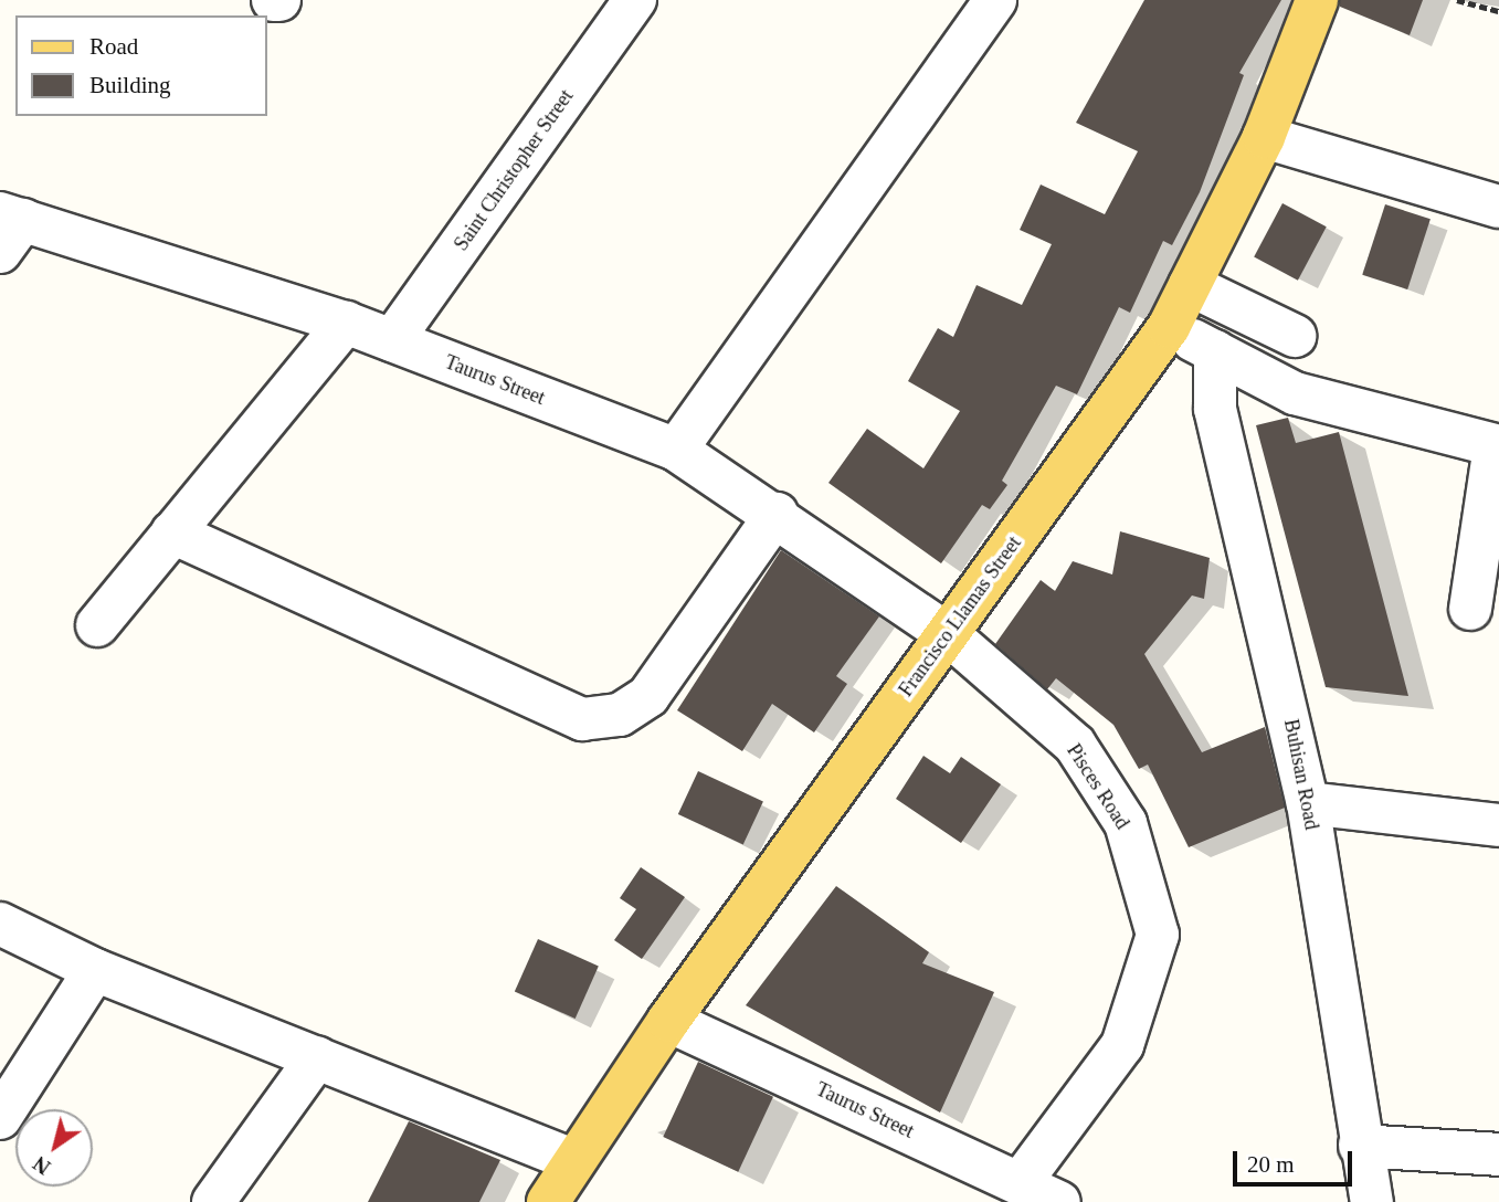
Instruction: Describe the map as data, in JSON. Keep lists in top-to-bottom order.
{
  "streets": {
    "main road": ["Francisco Llamas Street"],
    "street": [
      "Saint Christopher Street",
      "Taurus Street",
      "Buhisan Road",
      "Pisces Road"
    ]
  },
  "crossings": [
    ["Saint Christopher Street", "Taurus Street"],
    ["Taurus Street", "Francisco Llamas Street"],
    ["Taurus Street", "Pisces Road"],
    ["Francisco Llamas Street", "Pisces Road"]
  ],
  "legend": ["Road", "Building"],
  "scale_bar": "20 m",
  "north": "bottom left"
}
